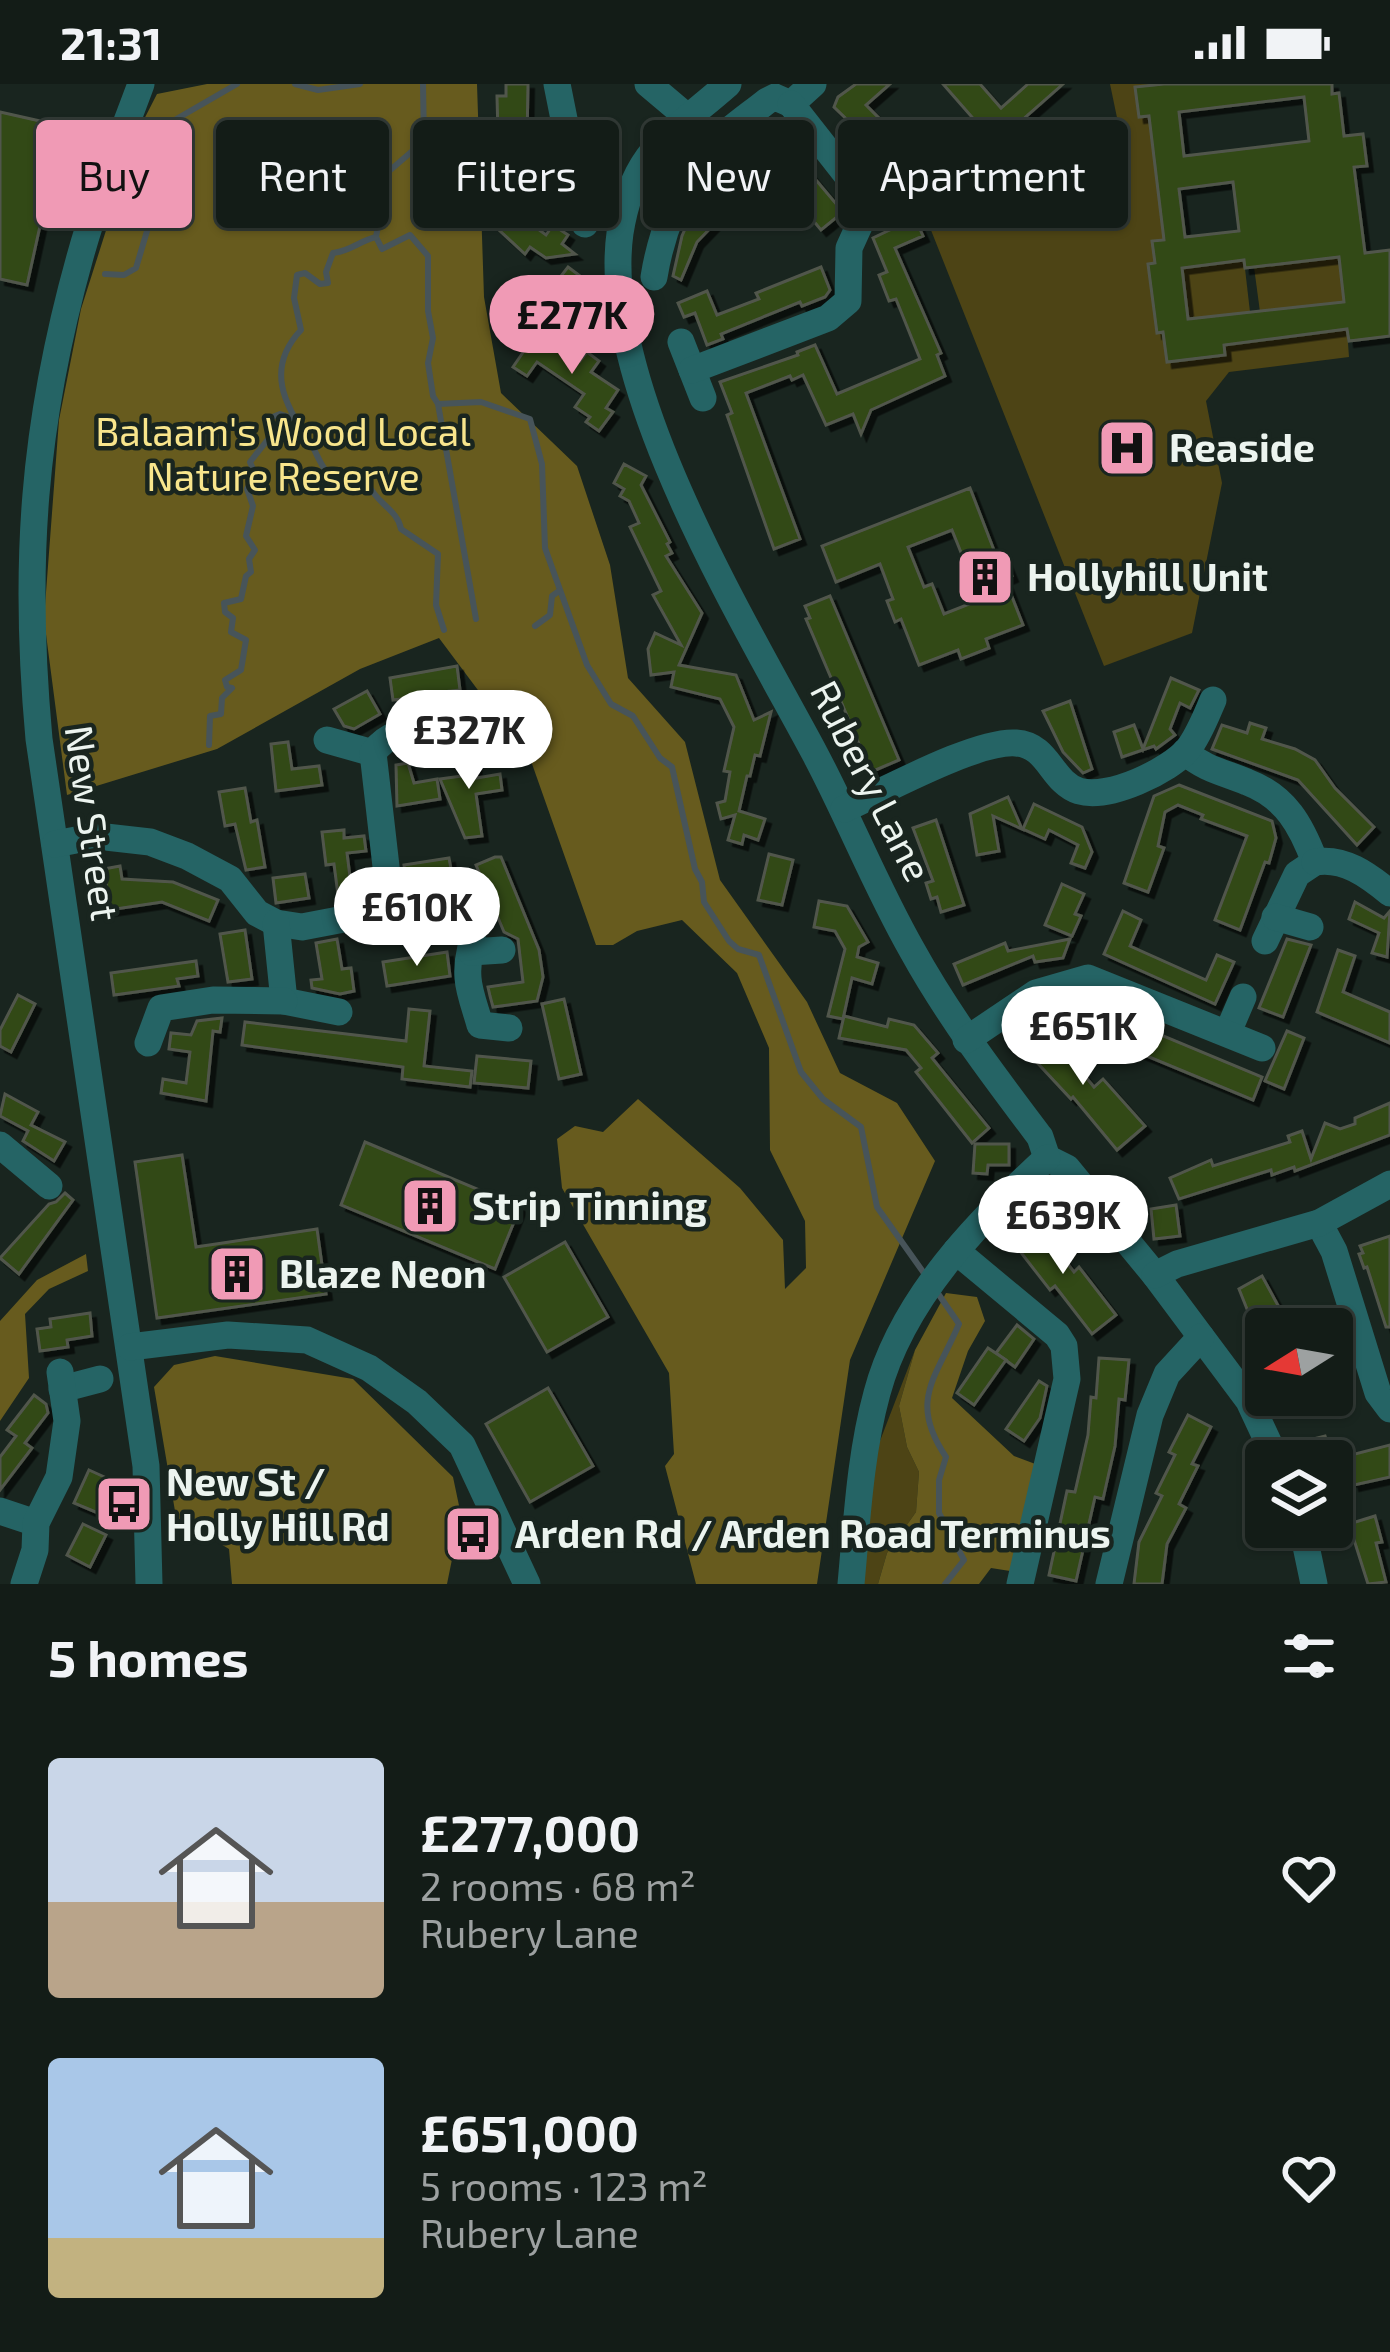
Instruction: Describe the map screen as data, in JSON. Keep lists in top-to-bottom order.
{
  "streets": {
    "street": ["Rubery Lane", "New Street"]
  },
  "parks": ["Balaam's Wood Local Nature Reserve"],
  "places": {
    "hospital": ["Reaside"],
    "building": ["Hollyhill Unit", "Strip Tinning", "Blaze Neon"],
    "bus stop": ["New St / Holly Hill Rd", "Arden Rd / Arden Road Terminus"]
  },
  "north": "left",
  "page": {
    "status": "21:31",
    "chip": [
      "Buy",
      "Rent",
      "Filters",
      "New",
      "Apartment"
    ],
    "price": [
      "£277K",
      "£327K",
      "£610K",
      "£651K",
      "£639K"
    ],
    "heading": "5 homes",
    "list": [
      {
        "name": "£277,000",
        "note": "2 rooms · 68 m² · Rubery Lane"
      },
      {
        "name": "£651,000",
        "note": "5 rooms · 123 m² · Rubery Lane"
      }
    ]
  }
}
